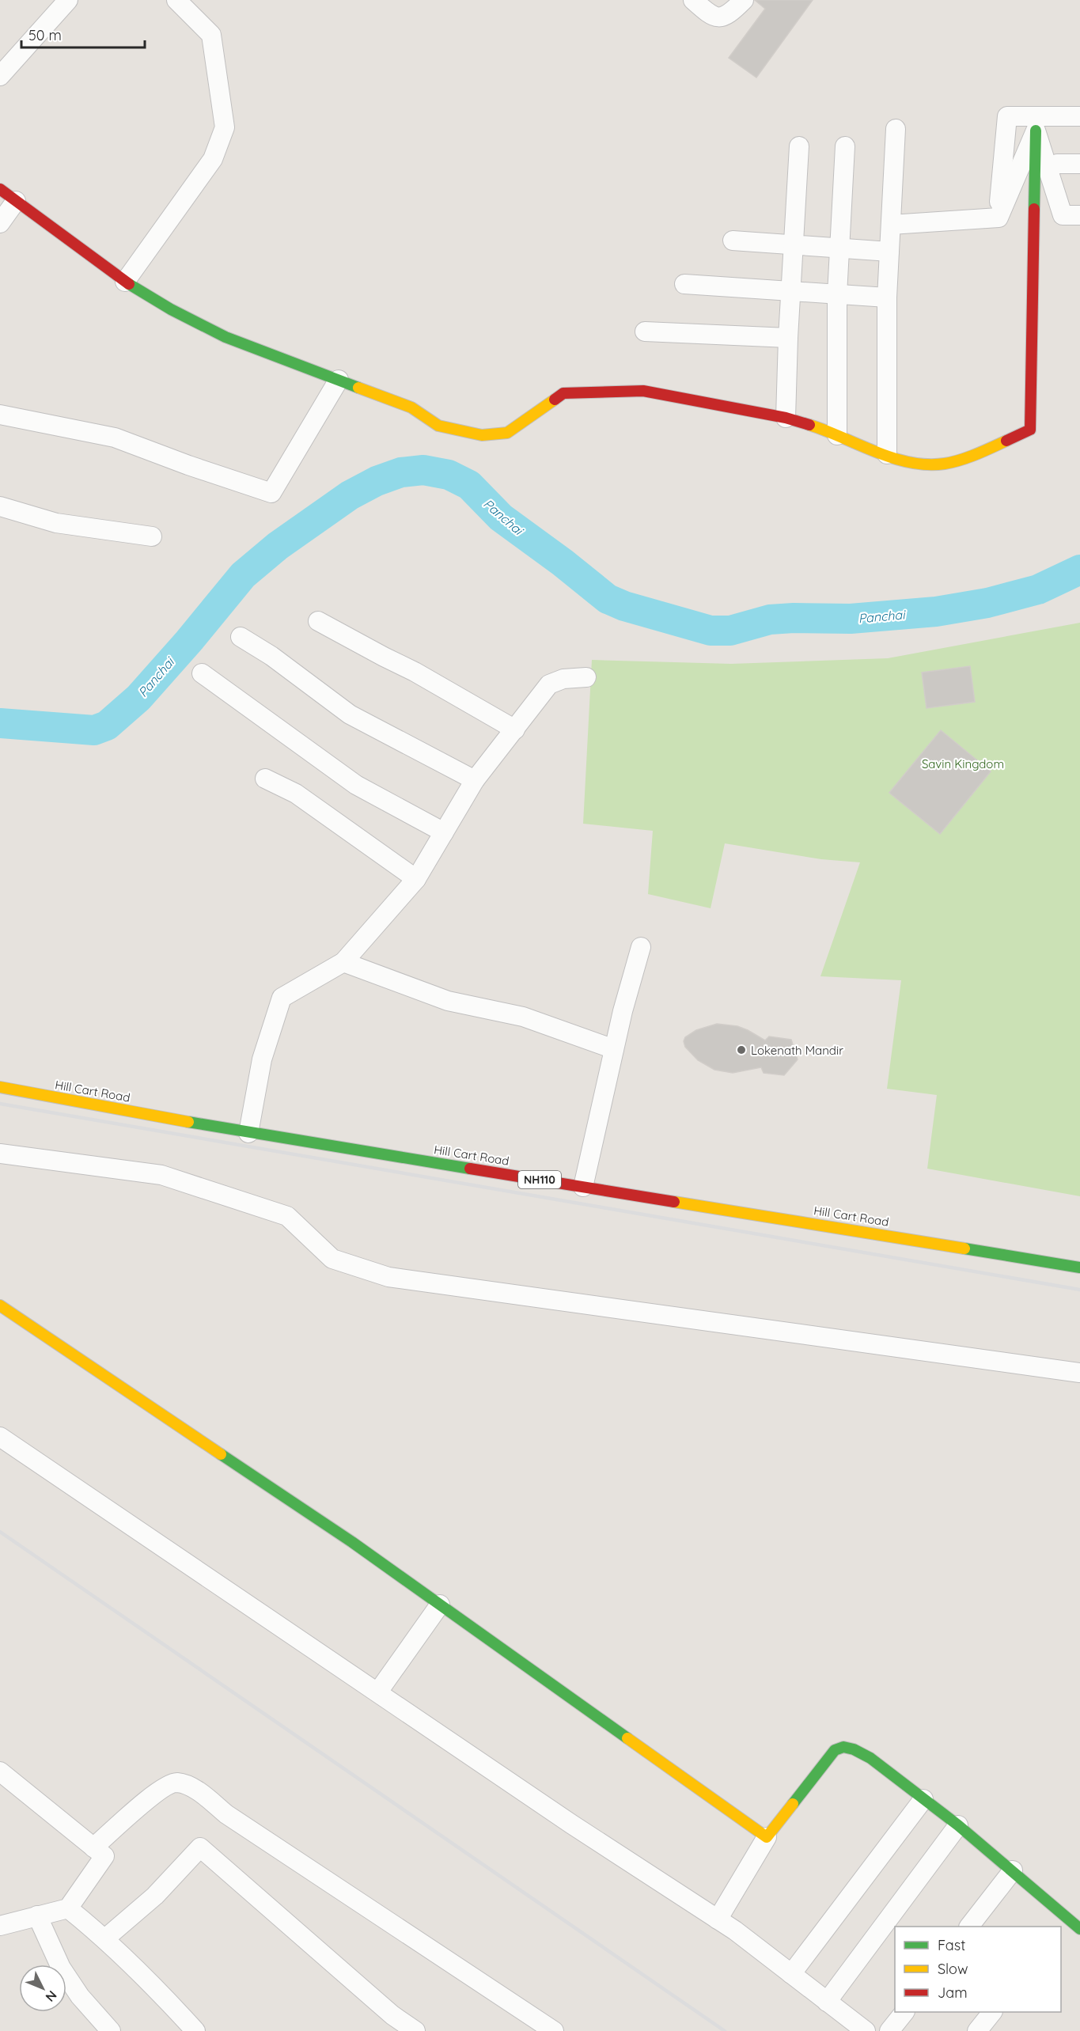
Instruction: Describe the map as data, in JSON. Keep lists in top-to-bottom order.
{
  "streets": {
    "main road": ["Hill Cart Road", "NH110"]
  },
  "water": ["Panchai"],
  "parks": ["Savin Kingdom"],
  "places": ["Lokenath Mandir"],
  "legend": ["Fast", "Slow", "Jam"],
  "scale_bar": "50 m",
  "north": "bottom right"
}
